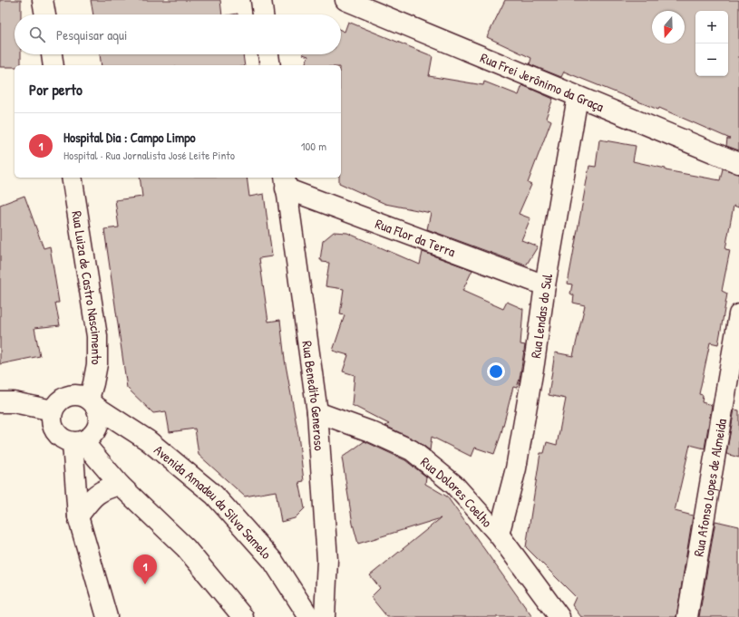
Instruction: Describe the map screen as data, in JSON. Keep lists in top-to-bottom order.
{
  "streets": {
    "street": [
      "Rua Frei Jerônimo da Graça",
      "Rua Flor da Terra",
      "Rua Luiza de Castro Nascimento",
      "Rua Lendas do Sul",
      "Rua Benedito Generoso",
      "Rua Afonso Lopes de Almeida",
      "Rua Dolores Coelho",
      "Avenida Amadeu da Silva Samelo"
    ]
  },
  "crossings": [
    ["Rua Frei Jerônimo da Graça", "Rua Lendas do Sul"],
    ["Rua Flor da Terra", "Rua Lendas do Sul"],
    ["Rua Flor da Terra", "Rua Benedito Generoso"],
    ["Rua Luiza de Castro Nascimento", "Avenida Amadeu da Silva Samelo"],
    ["Rua Lendas do Sul", "Rua Dolores Coelho"],
    ["Rua Benedito Generoso", "Rua Dolores Coelho"]
  ],
  "north": "bottom",
  "page": {
    "map_buttons": ["+", "−"],
    "search": "Pesquisar aqui",
    "heading": "Por perto",
    "list": [
      {
        "mark": "1",
        "name": "Hospital Dia : Campo Limpo",
        "note": "Hospital · Rua Jornalista José Leite Pinto",
        "value": "100 m"
      }
    ],
    "pins": "1"
  }
}
